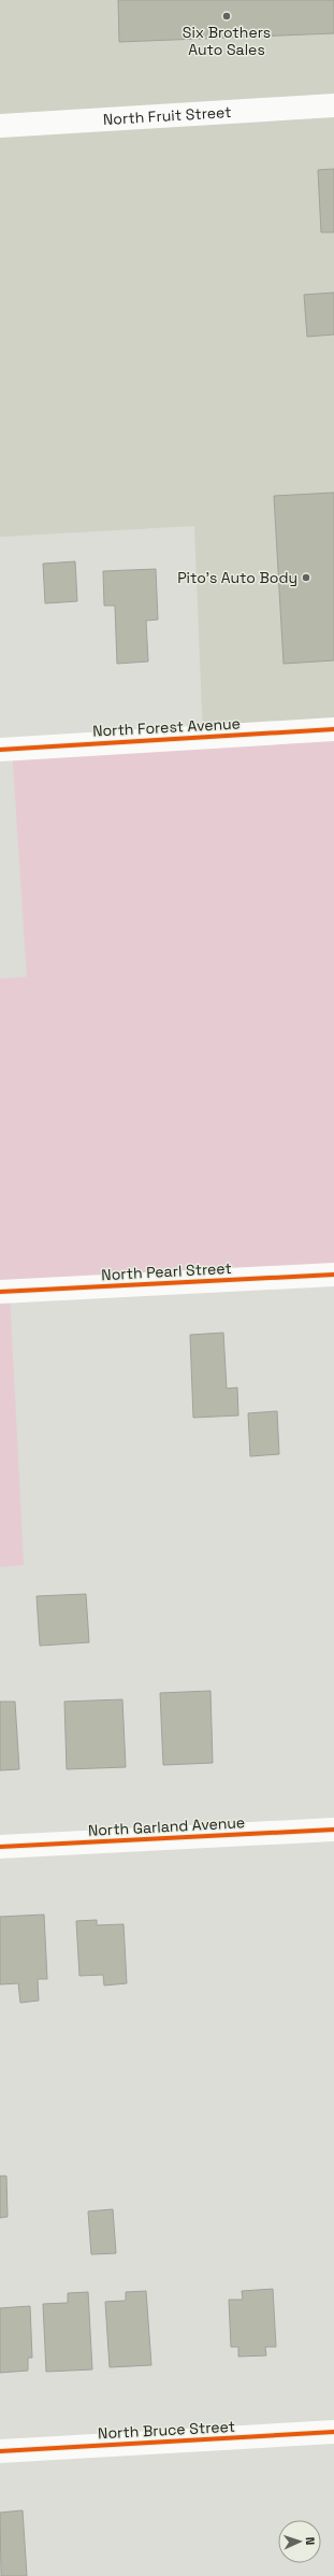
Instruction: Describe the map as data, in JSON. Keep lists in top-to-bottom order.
{
  "streets": {
    "street": [
      "North Fruit Street",
      "North Forest Avenue",
      "North Pearl Street",
      "North Garland Avenue",
      "North Bruce Street"
    ]
  },
  "places": ["Six Brothers Auto Sales", "Pito's Auto Body"],
  "north": "right"
}
